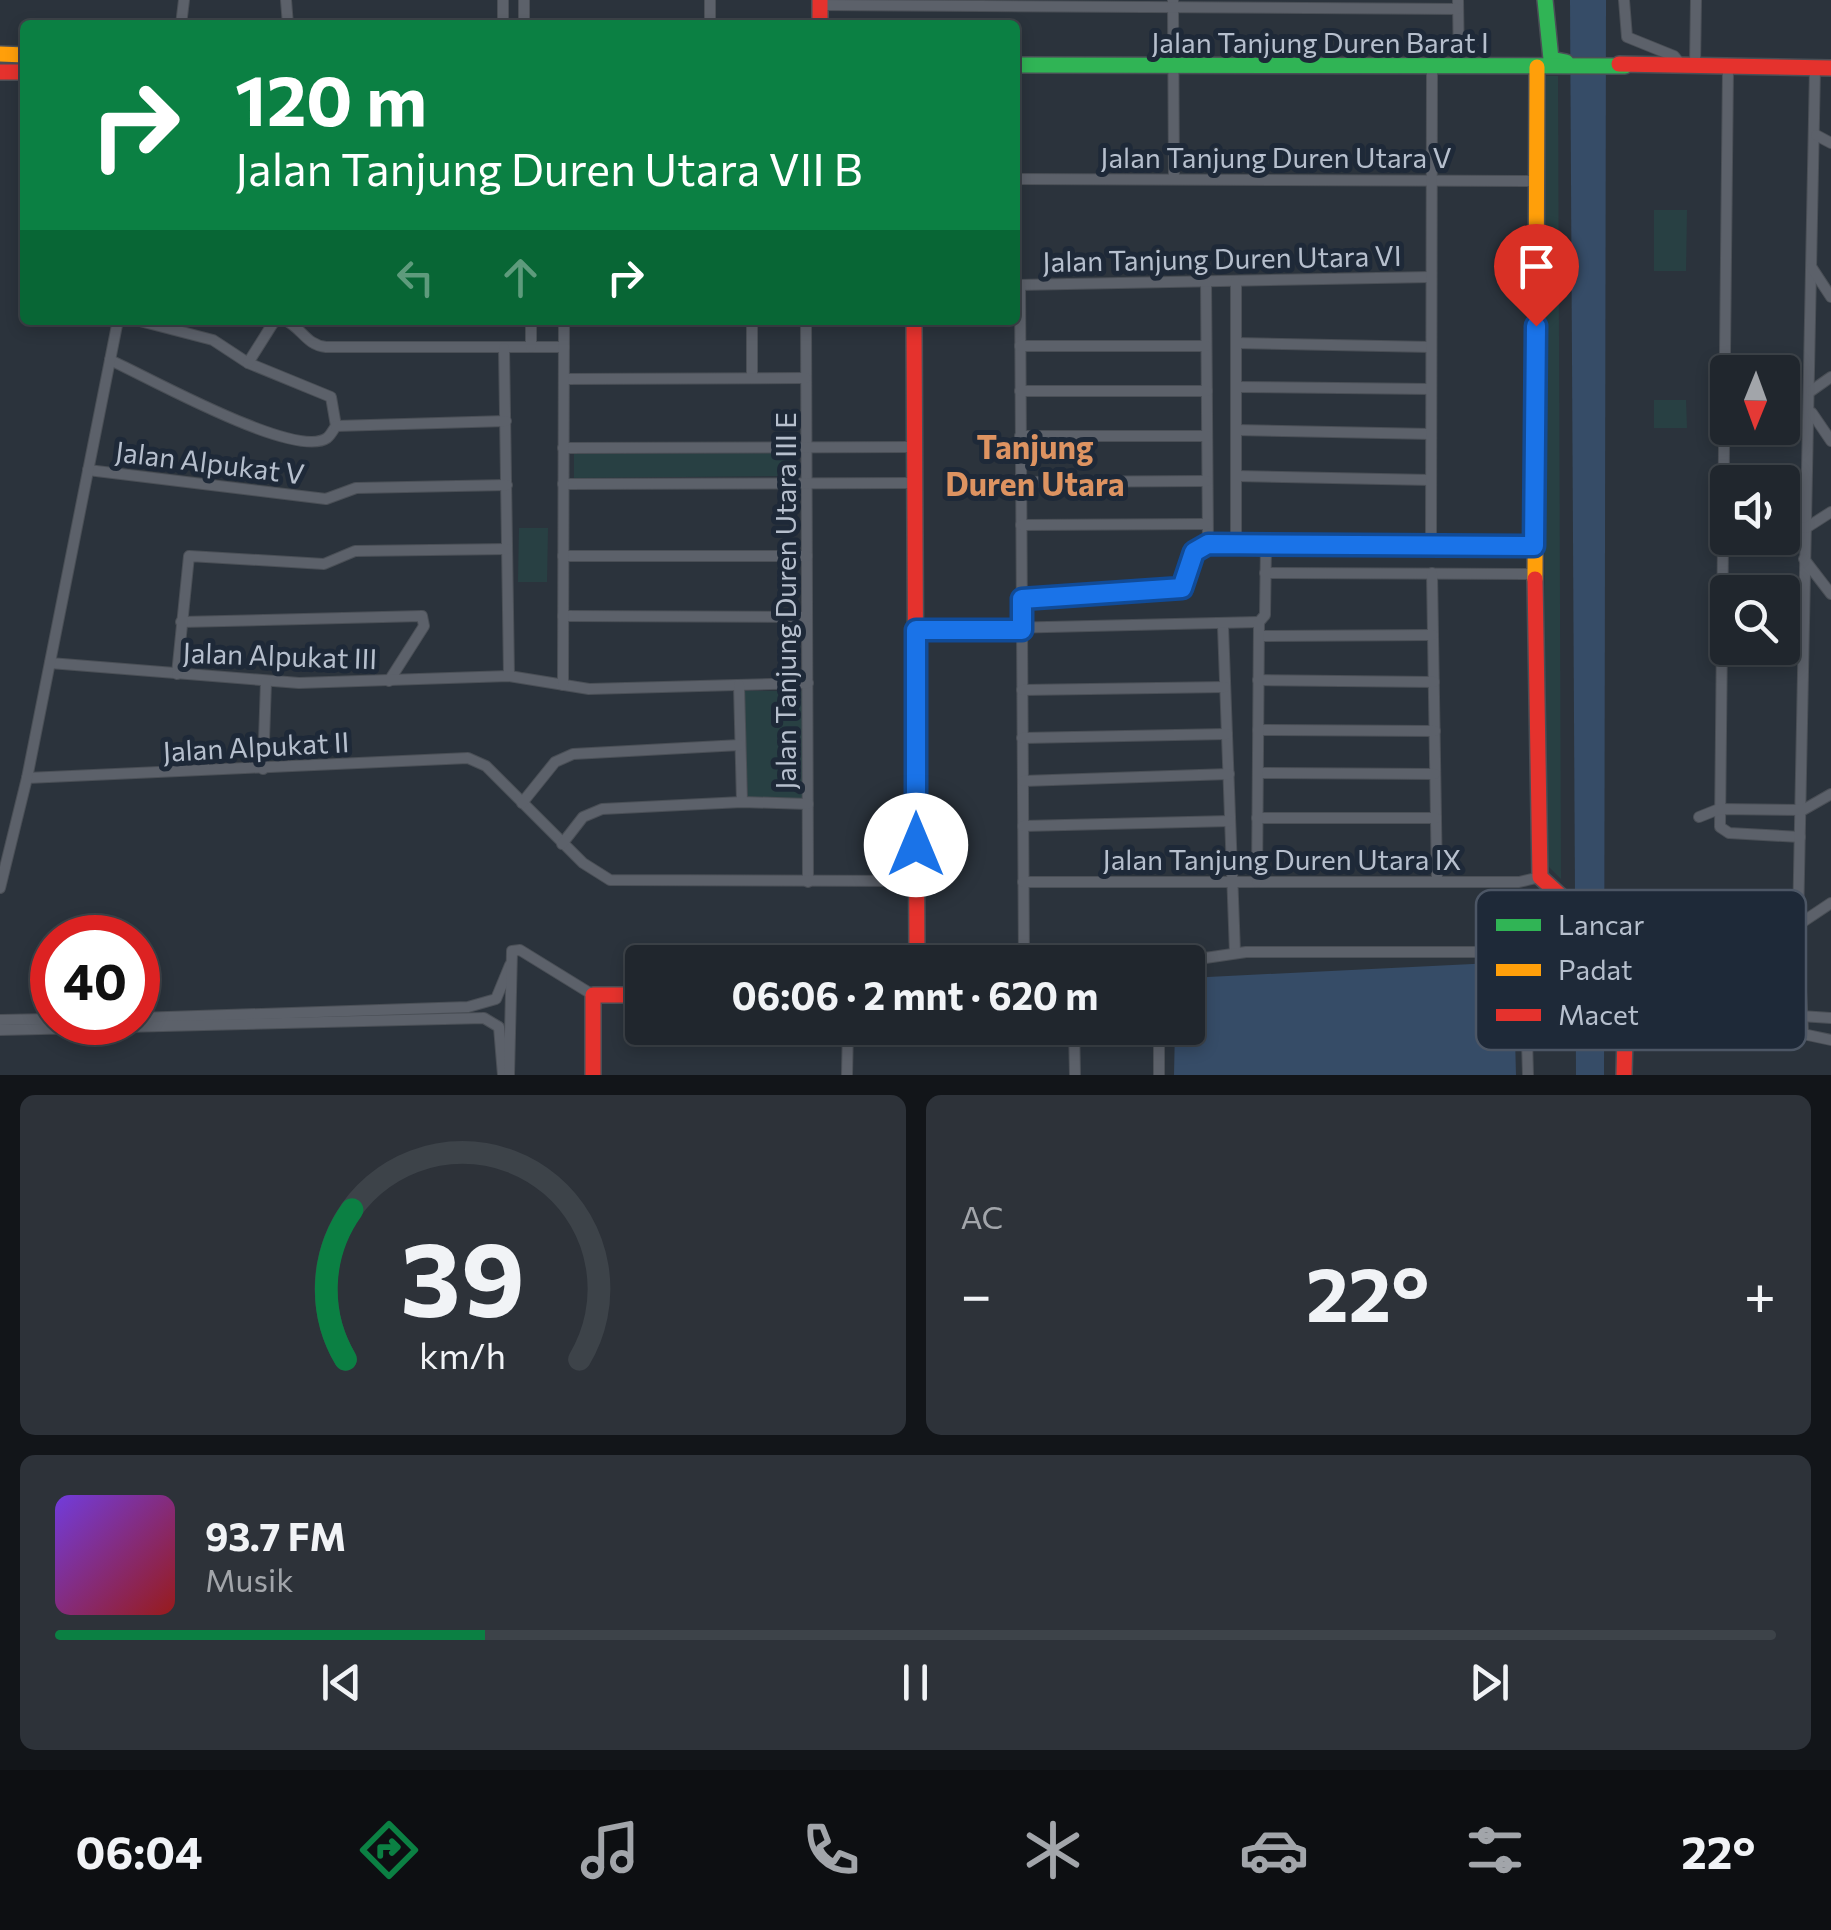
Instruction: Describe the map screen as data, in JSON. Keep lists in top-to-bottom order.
{
  "streets": {
    "street": [
      "Jalan Tanjung Duren Barat I",
      "Jalan Tanjung Duren Utara V",
      "Jalan Tanjung Duren Utara VI",
      "Jalan Alpukat V",
      "Jalan Tanjung Duren Utara III E",
      "Jalan Alpukat III",
      "Jalan Alpukat II",
      "Jalan Tanjung Duren Utara IX"
    ]
  },
  "crossings": [
    ["Jalan Tanjung Duren Utara III E", "Jalan Alpukat III"]
  ],
  "districts": ["Tanjung Duren Utara"],
  "legend": ["Lancar", "Padat", "Macet"],
  "north": "bottom",
  "page": {
    "turn": ["120 m", "Jalan Tanjung Duren Utara VII B"],
    "limit": "40",
    "trip": "06:06 · 2 mnt · 620 m",
    "tile": "AC",
    "heat": ["−", "22°", "+"],
    "song": ["93.7 FM", "Musik"],
    "tabs": ["06:04", "22°"],
    "gauge": ["39", "km/h"]
  }
}
